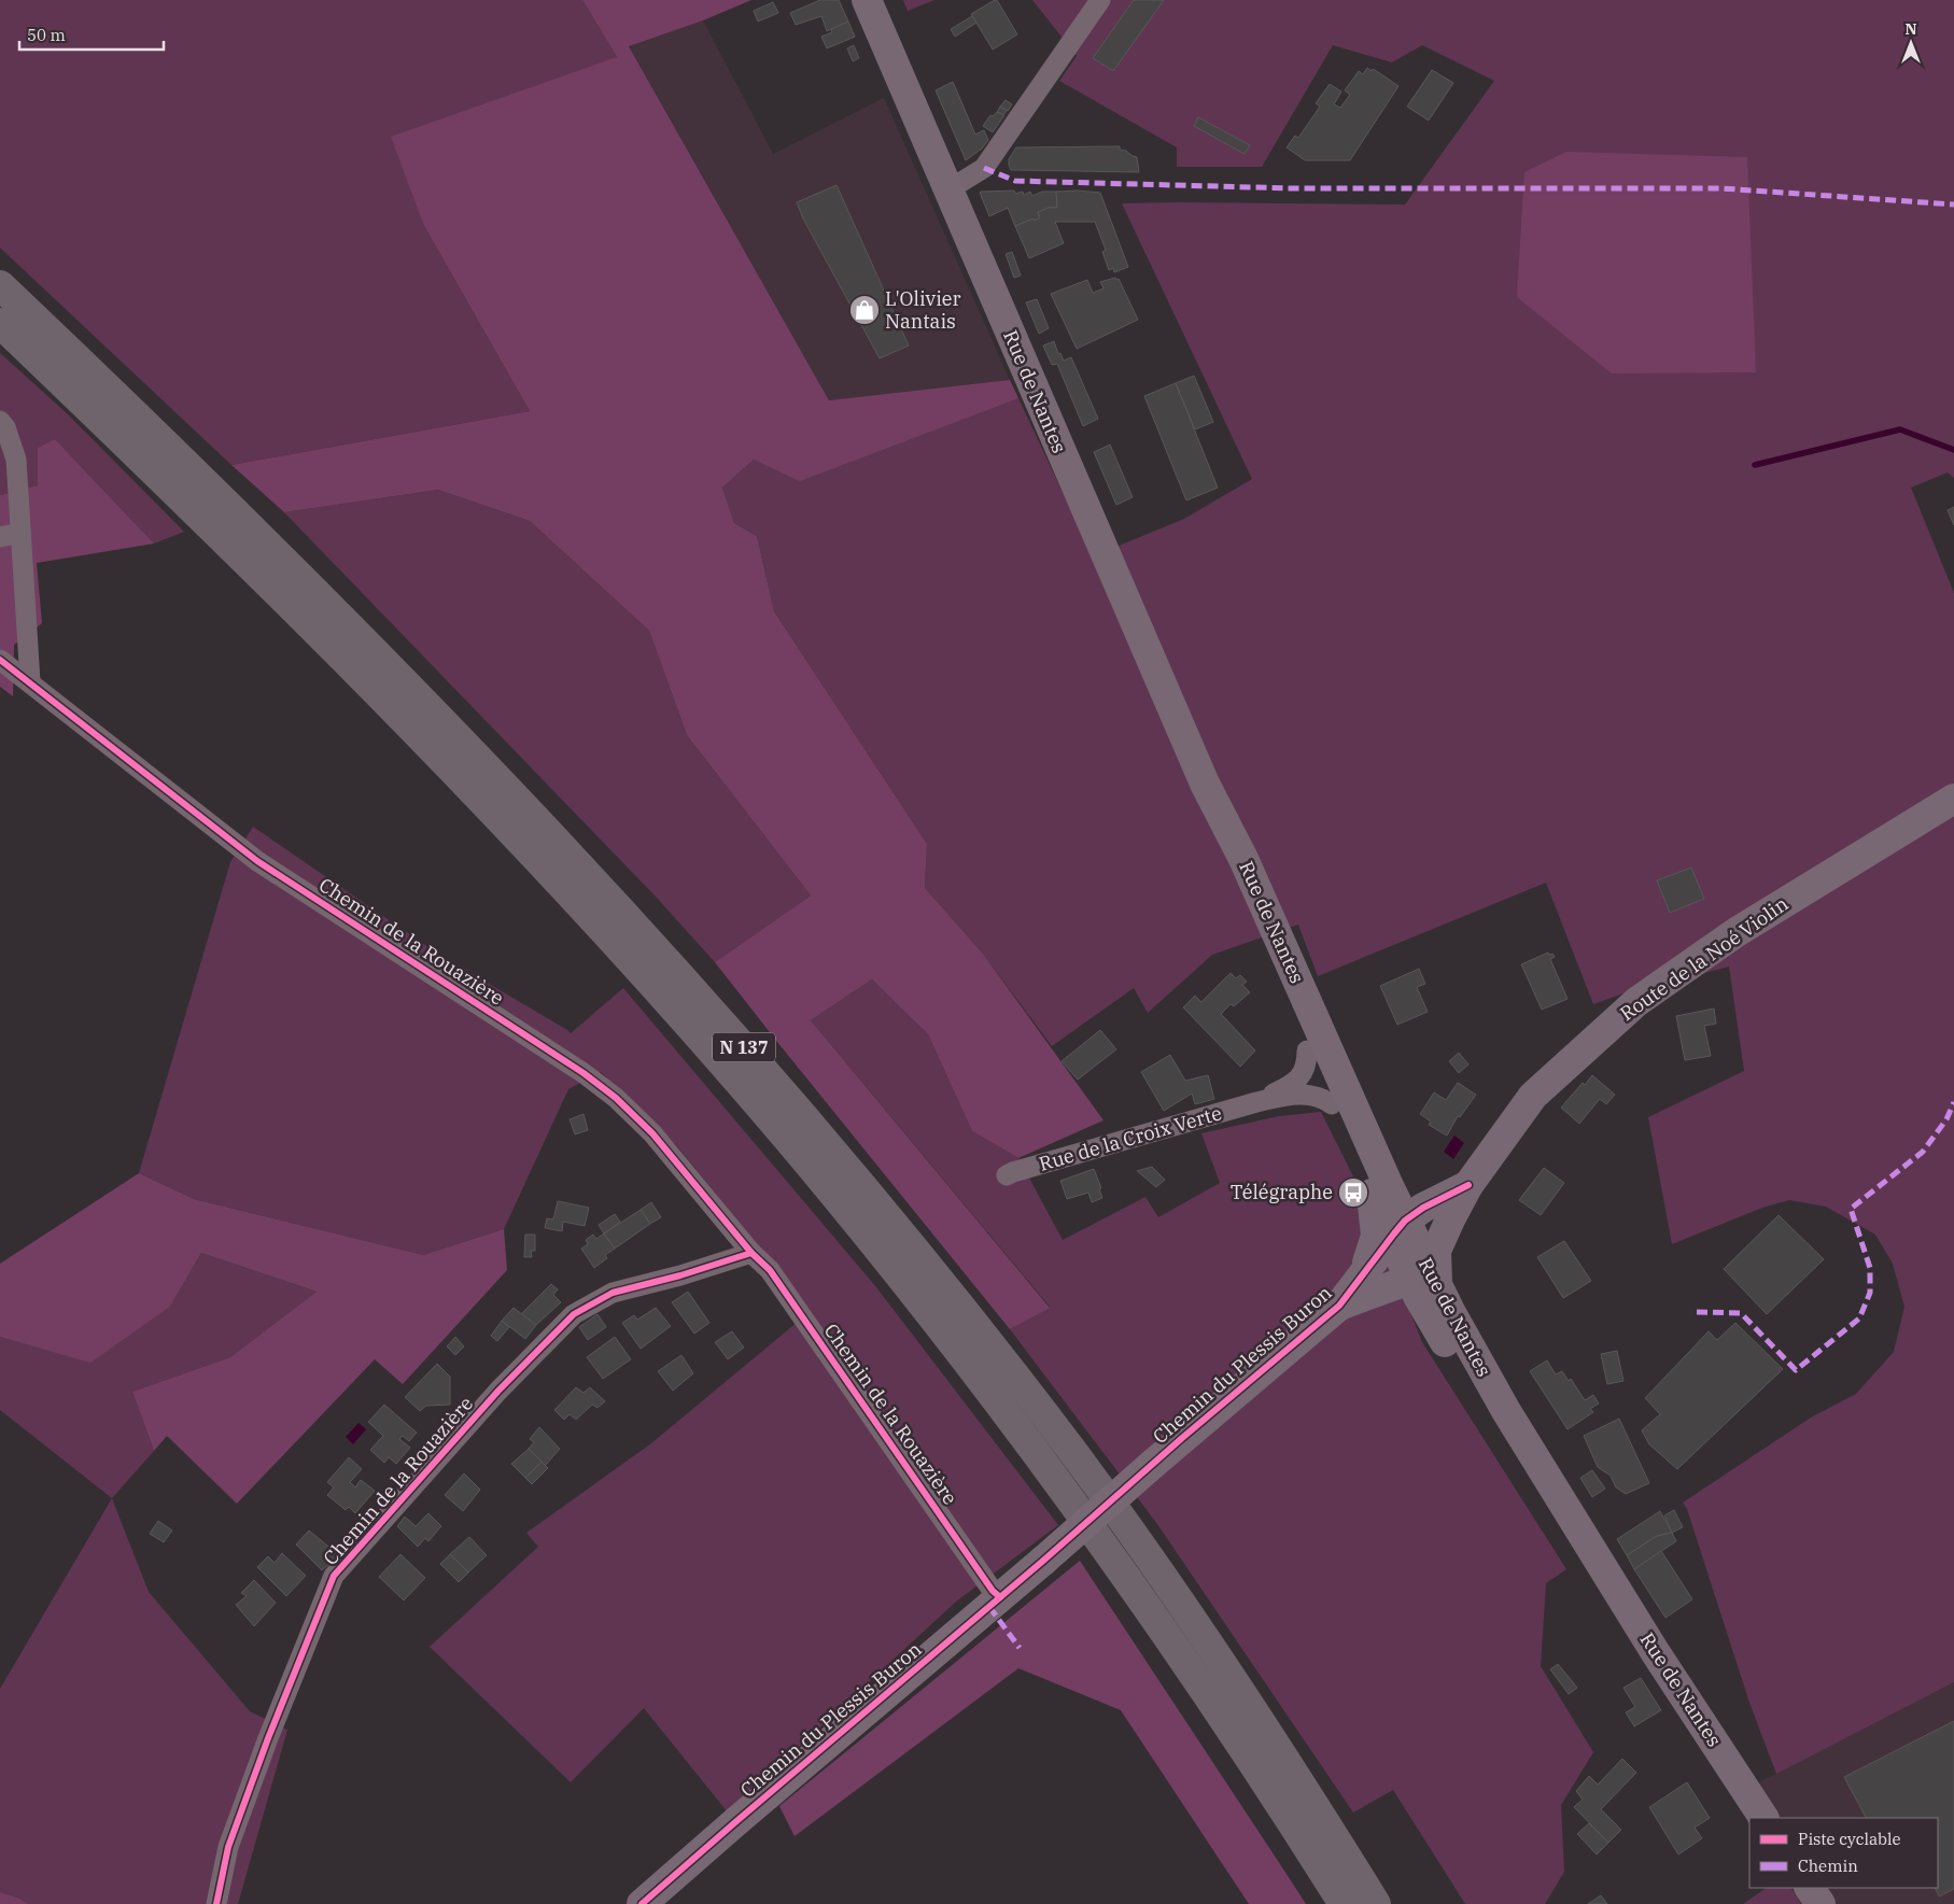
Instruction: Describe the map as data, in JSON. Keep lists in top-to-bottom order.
{
  "streets": {
    "highway": ["N 137"],
    "main road": ["Rue de Nantes", "Route de la Noé Violin", "Chemin du Plessis Buron"],
    "street": ["Chemin de la Rouazière", "Rue de la Croix Verte"]
  },
  "crossings": [
    ["Rue de Nantes", "Route de la Noé Violin"],
    ["Rue de Nantes", "Rue de la Croix Verte"],
    ["Rue de Nantes", "Chemin du Plessis Buron"],
    ["Chemin de la Rouazière", "Chemin du Plessis Buron"],
    ["Route de la Noé Violin", "Chemin du Plessis Buron"]
  ],
  "places": {
    "shop": ["L'Olivier Nantais"],
    "bus stop": ["Télégraphe"]
  },
  "legend": ["Piste cyclable", "Chemin"],
  "scale_bar": "50 m",
  "north": "top"
}
